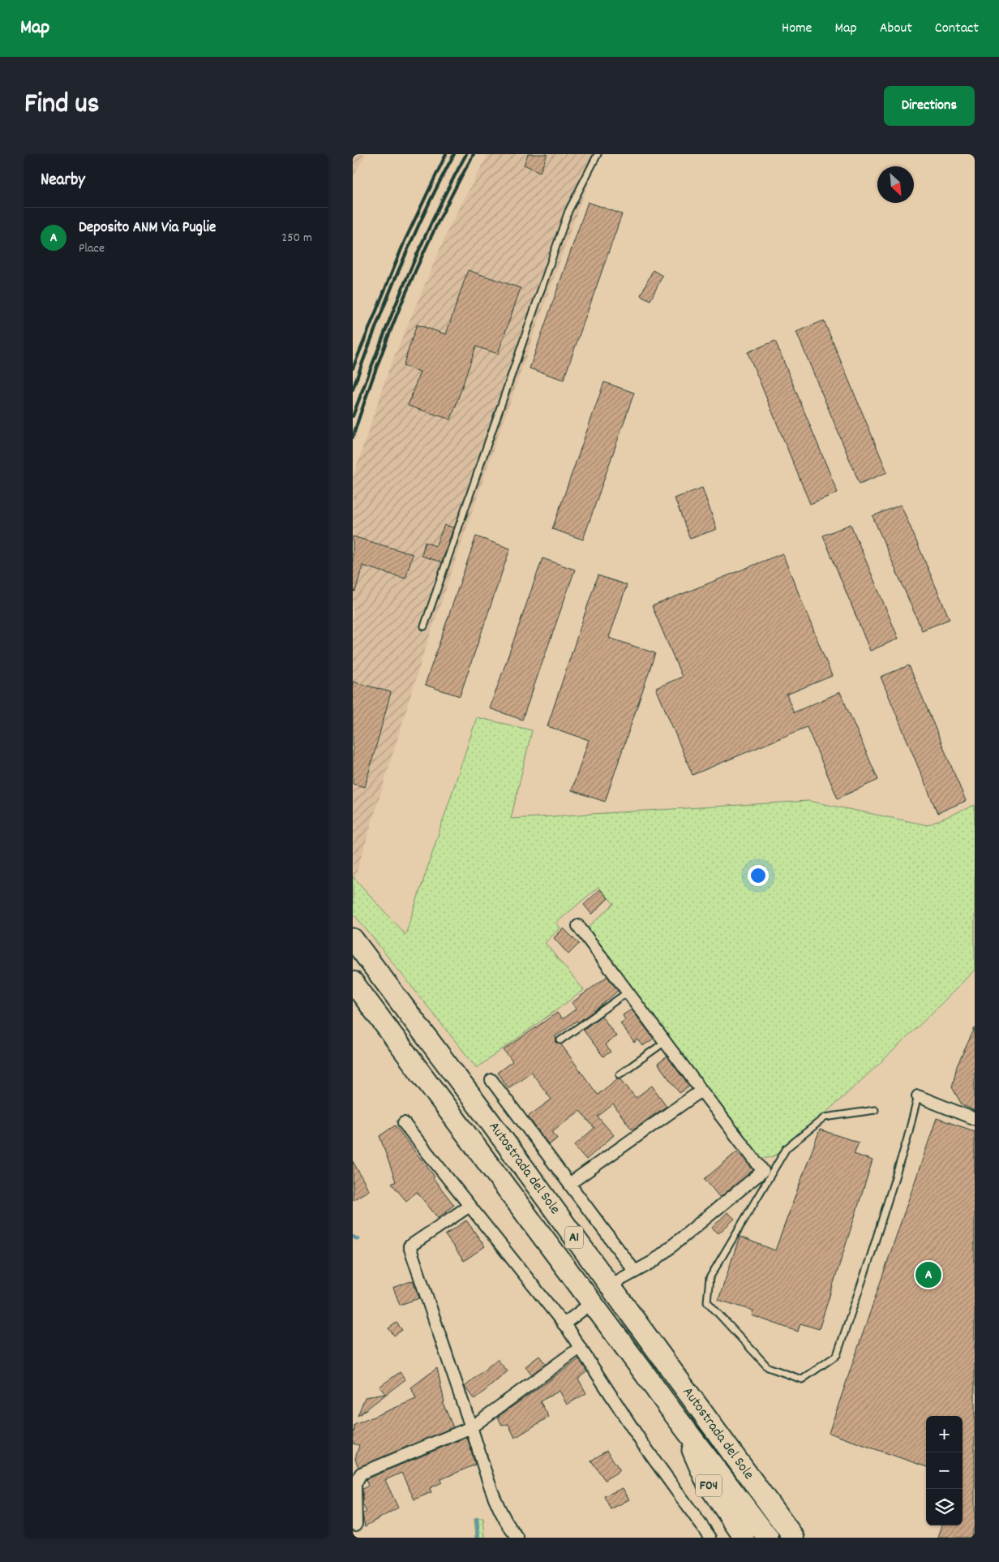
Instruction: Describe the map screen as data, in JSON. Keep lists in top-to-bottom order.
{
  "streets": {
    "highway": ["Autostrada del Sole", "A1", "F04"]
  },
  "crossings": [
    ["Autostrada del Sole", "F04"]
  ],
  "north": "bottom right",
  "page": {
    "header": "Map",
    "nav": [
      "Home",
      "Map",
      "About",
      "Contact"
    ],
    "title": "Find us",
    "buttons": "Directions",
    "heading": "Nearby",
    "list": [
      {
        "mark": "A",
        "name": "Deposito ANM Via Puglie",
        "note": "Place",
        "value": "250 m"
      }
    ],
    "pins": "A",
    "map_buttons": ["+", "−"]
  }
}
